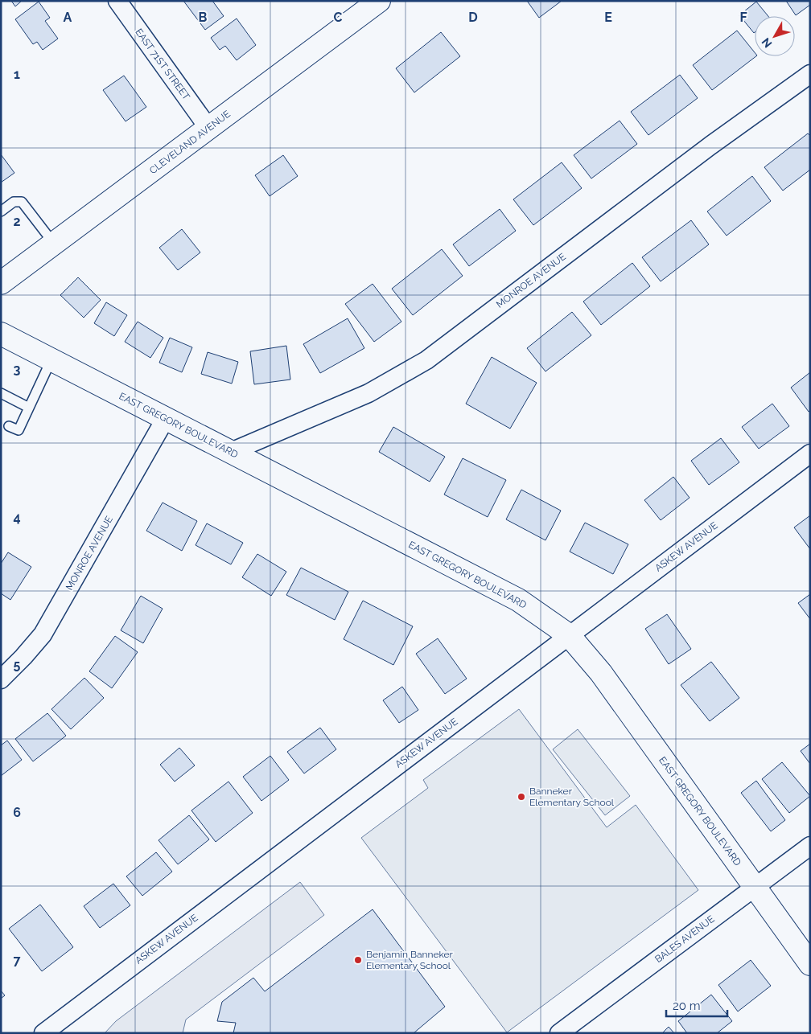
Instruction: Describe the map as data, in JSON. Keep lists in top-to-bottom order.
{
  "streets": {
    "main road": ["CLEVELAND AVENUE", "EAST GREGORY BOULEVARD"],
    "street": [
      "EAST 71ST STREET",
      "MONROE AVENUE",
      "ASKEW AVENUE",
      "BALES AVENUE"
    ]
  },
  "crossings": [
    ["EAST 71ST STREET", "CLEVELAND AVENUE"],
    ["MONROE AVENUE", "EAST GREGORY BOULEVARD"],
    ["EAST GREGORY BOULEVARD", "ASKEW AVENUE"],
    ["EAST GREGORY BOULEVARD", "BALES AVENUE"]
  ],
  "places": ["Banneker Elementary School", "Benjamin Banneker Elementary School"],
  "scale_bar": "20 m",
  "north": "bottom left",
  "grid": {
    "columns": [
      "A",
      "B",
      "C",
      "D",
      "E",
      "F"
    ],
    "rows": [
      "1",
      "2",
      "3",
      "4",
      "5",
      "6",
      "7"
    ]
  }
}
